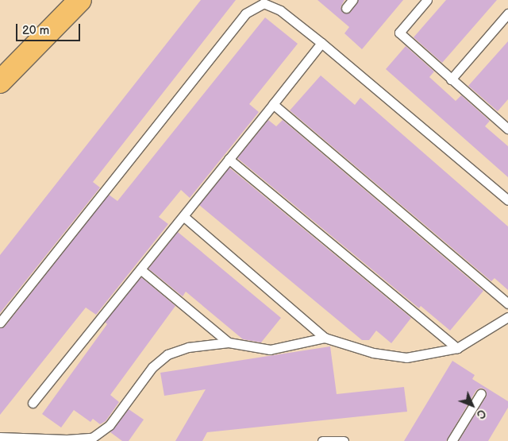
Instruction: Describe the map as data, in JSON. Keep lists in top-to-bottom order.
{
  "scale_bar": "20 m",
  "north": "bottom right"
}
